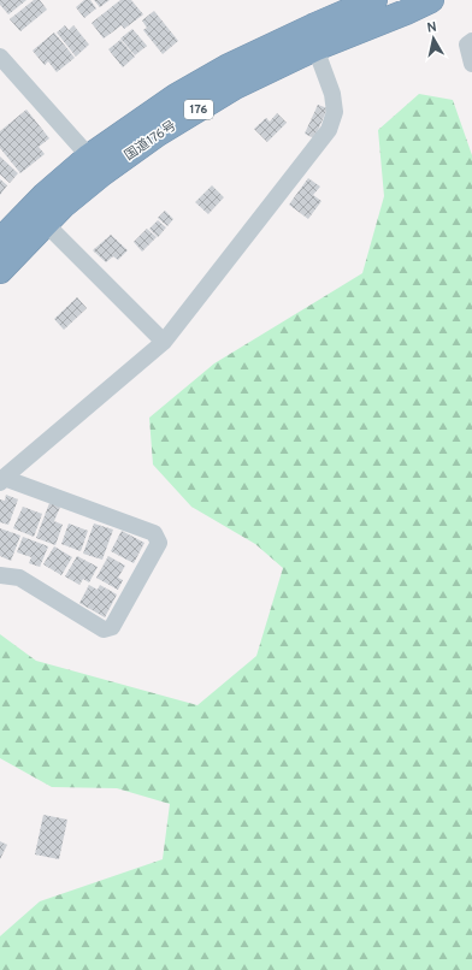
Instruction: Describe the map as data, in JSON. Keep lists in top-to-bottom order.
{
  "streets": {
    "highway": ["176", "国道176号"]
  },
  "north": "top"
}
